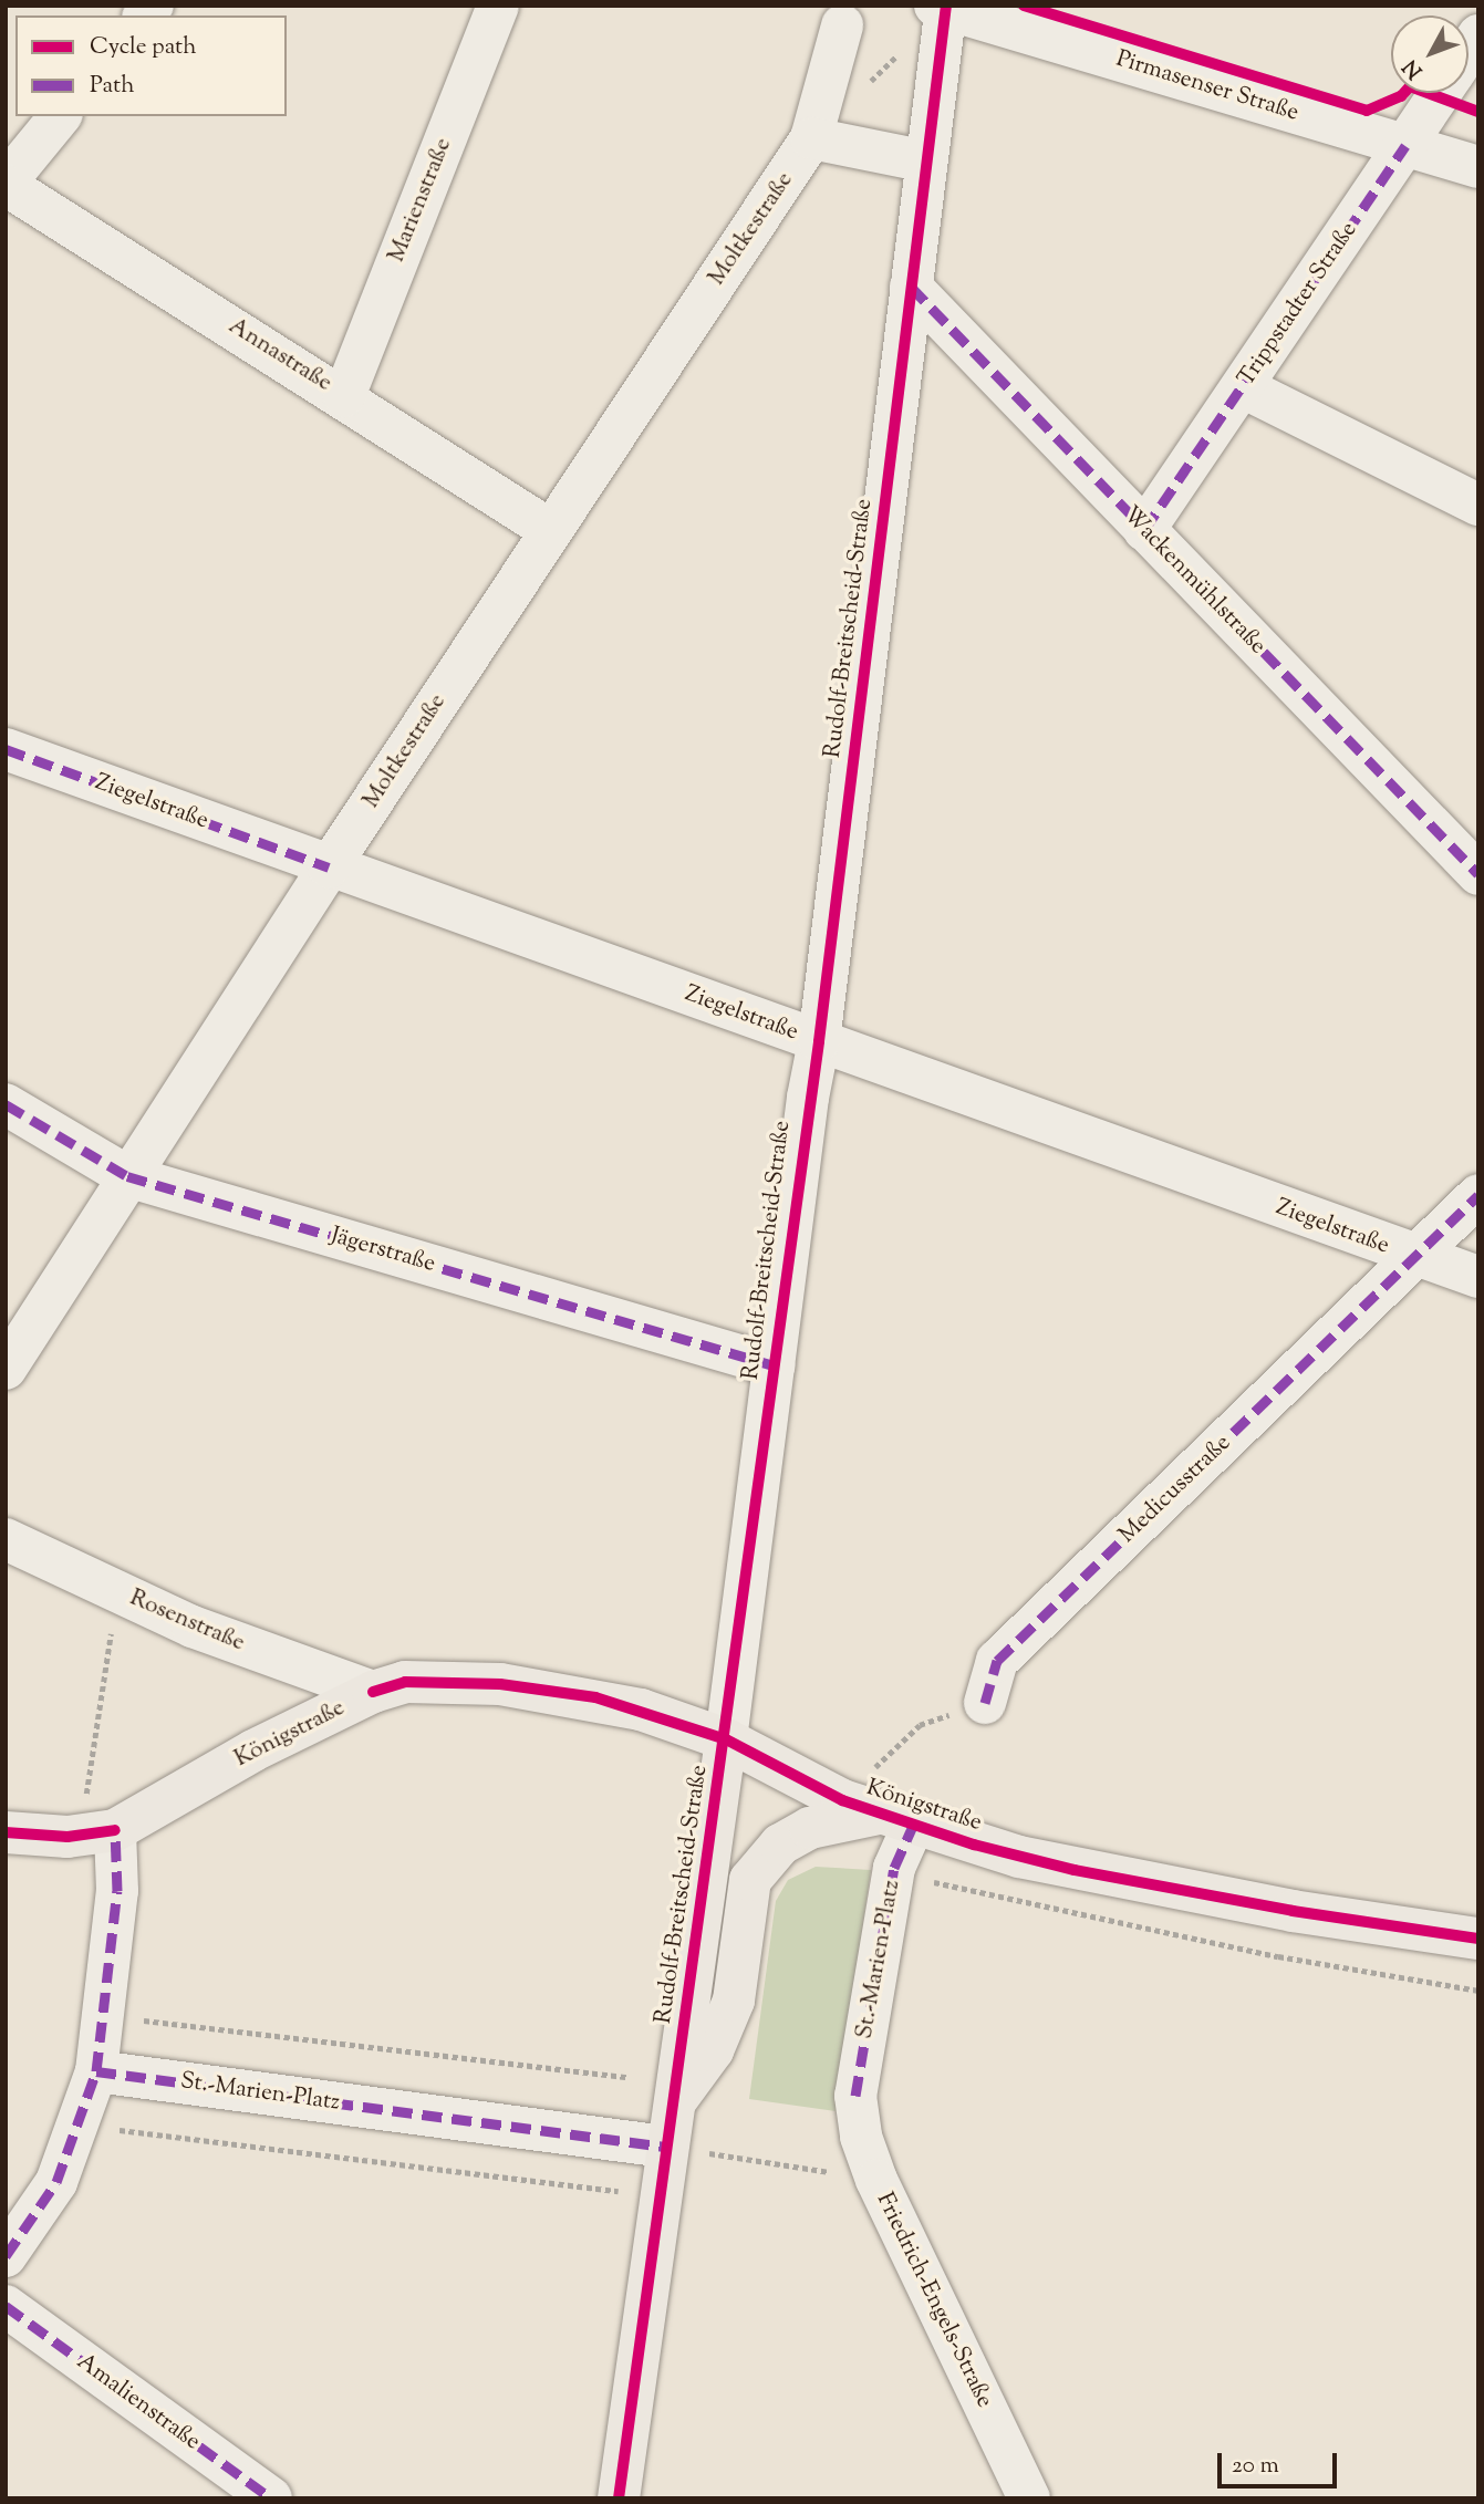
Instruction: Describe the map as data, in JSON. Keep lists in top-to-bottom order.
{
  "streets": {
    "main road": ["Rudolf-Breitscheid-Straße", "Königstraße"],
    "street": [
      "Pirmasenser Straße",
      "Marienstraße",
      "Moltkestraße",
      "Trippstadter Straße",
      "Annastraße",
      "Wackenmühlstraße",
      "Ziegelstraße",
      "Jägerstraße",
      "Medicusstraße",
      "Rosenstraße",
      "St.-Marien-Platz",
      "Friedrich-Engels-Straße",
      "Amalienstraße"
    ]
  },
  "crossings": [
    ["Pirmasenser Straße", "Trippstadter Straße"],
    ["Pirmasenser Straße", "Rudolf-Breitscheid-Straße"],
    ["Marienstraße", "Annastraße"],
    ["Moltkestraße", "Annastraße"],
    ["Moltkestraße", "Ziegelstraße"],
    ["Moltkestraße", "Jägerstraße"],
    ["Trippstadter Straße", "Wackenmühlstraße"],
    ["Wackenmühlstraße", "Rudolf-Breitscheid-Straße"],
    ["Rudolf-Breitscheid-Straße", "Ziegelstraße"],
    ["Rudolf-Breitscheid-Straße", "Jägerstraße"],
    ["Rudolf-Breitscheid-Straße", "Königstraße"],
    ["Rudolf-Breitscheid-Straße", "St.-Marien-Platz"],
    ["Ziegelstraße", "Medicusstraße"],
    ["Rosenstraße", "Königstraße"],
    ["Königstraße", "St.-Marien-Platz"],
    ["St.-Marien-Platz", "Friedrich-Engels-Straße"]
  ],
  "legend": ["Cycle path", "Path"],
  "scale_bar": "20 m",
  "north": "bottom left"
}
